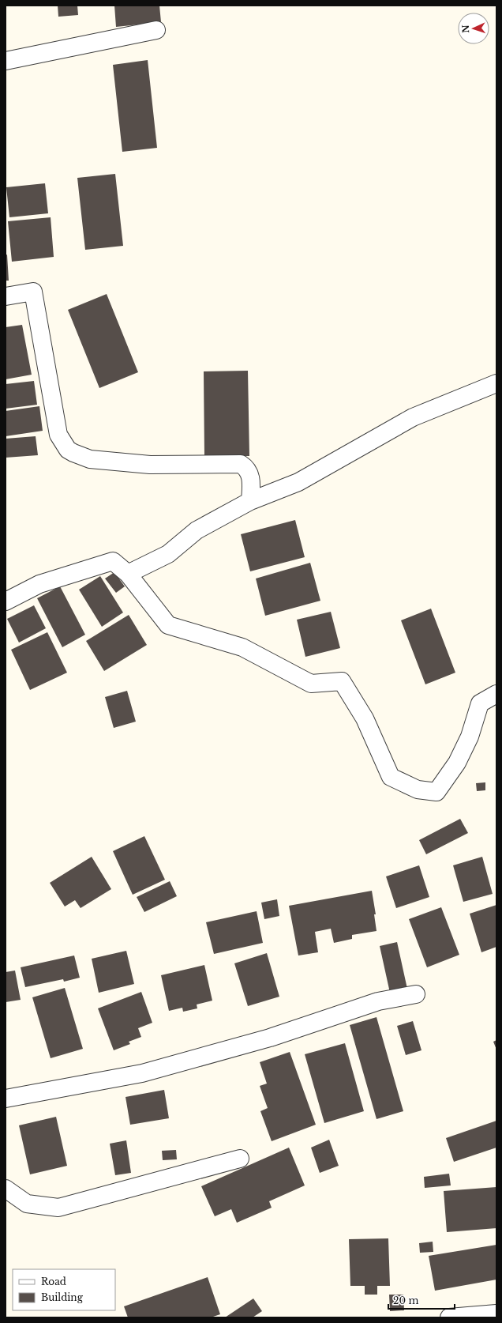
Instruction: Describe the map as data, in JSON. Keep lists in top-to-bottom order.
{
  "legend": ["Road", "Building"],
  "scale_bar": "20 m",
  "north": "left"
}
